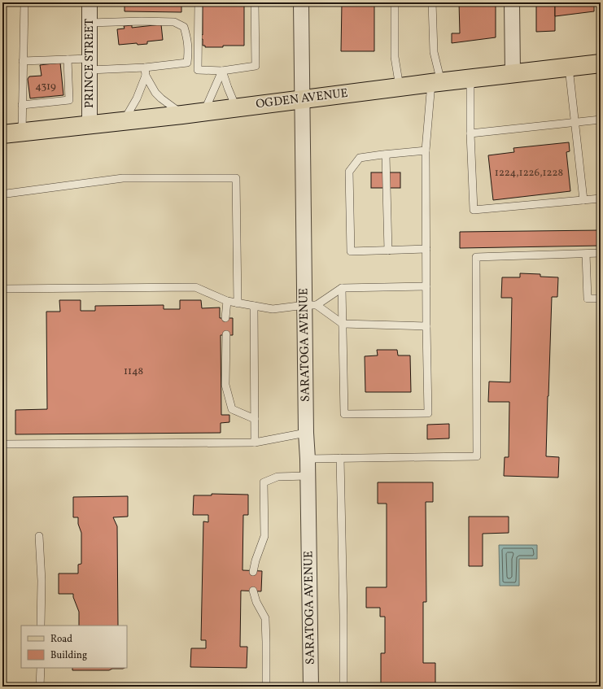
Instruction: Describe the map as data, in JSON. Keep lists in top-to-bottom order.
{
  "streets": {
    "main road": ["OGDEN AVENUE"],
    "street": ["PRINCE STREET", "SARATOGA AVENUE"]
  },
  "crossings": [
    ["PRINCE STREET", "OGDEN AVENUE"],
    ["OGDEN AVENUE", "SARATOGA AVENUE"]
  ],
  "house_numbers": ["4319", "1224,1226,1228", "1148"],
  "legend": ["Road", "Building"]
}
